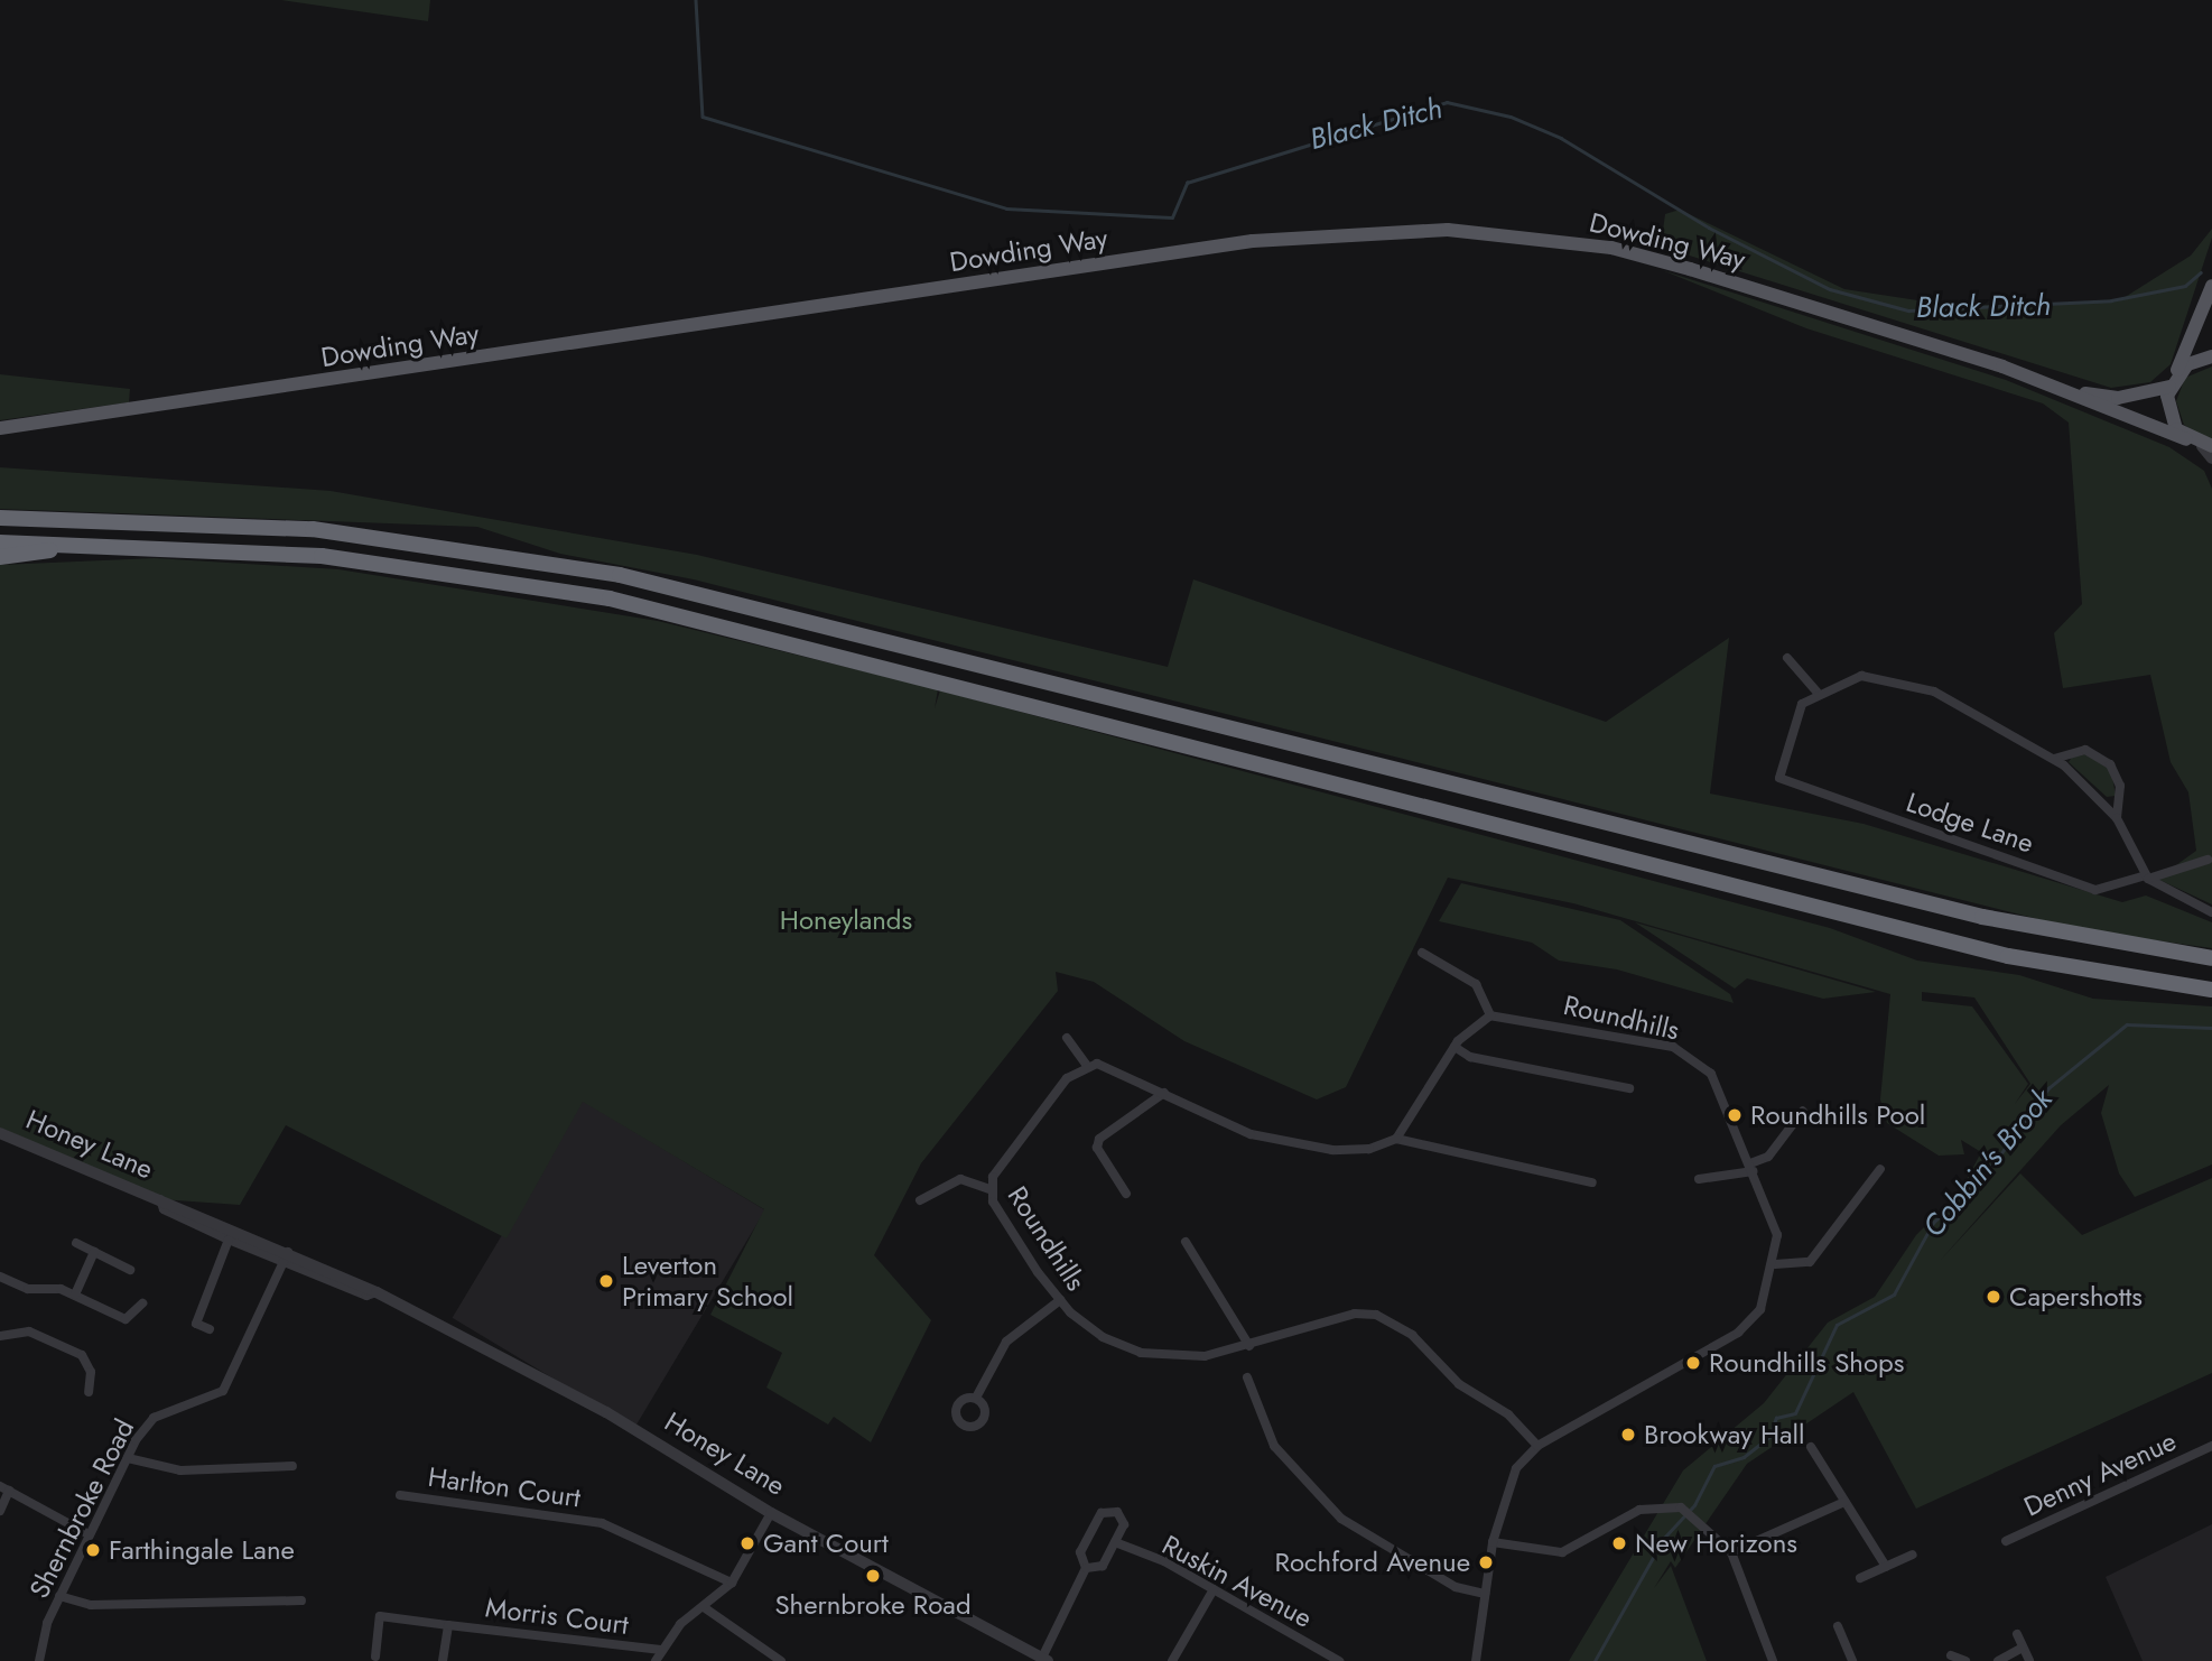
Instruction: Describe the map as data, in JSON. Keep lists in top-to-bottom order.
{
  "streets": {
    "main road": ["Dowding Way"],
    "street": [
      "Lodge Lane",
      "Roundhills",
      "Honey Lane",
      "Denny Avenue",
      "Harlton Court",
      "Shernbroke Road",
      "Ruskin Avenue",
      "Morris Court"
    ]
  },
  "crossings": [
    ["Honey Lane", "Shernbroke Road"]
  ],
  "water": ["Black Ditch", "Cobbin's Brook"],
  "parks": ["Honeylands"],
  "places": [
    "Roundhills Pool",
    "Leverton Primary School",
    "Capershotts",
    "Roundhills Shops",
    "Brookway Hall",
    "Gant Court",
    "New Horizons",
    "Farthingale Lane",
    "Rochford Avenue",
    "Shernbroke Road"
  ]
}
